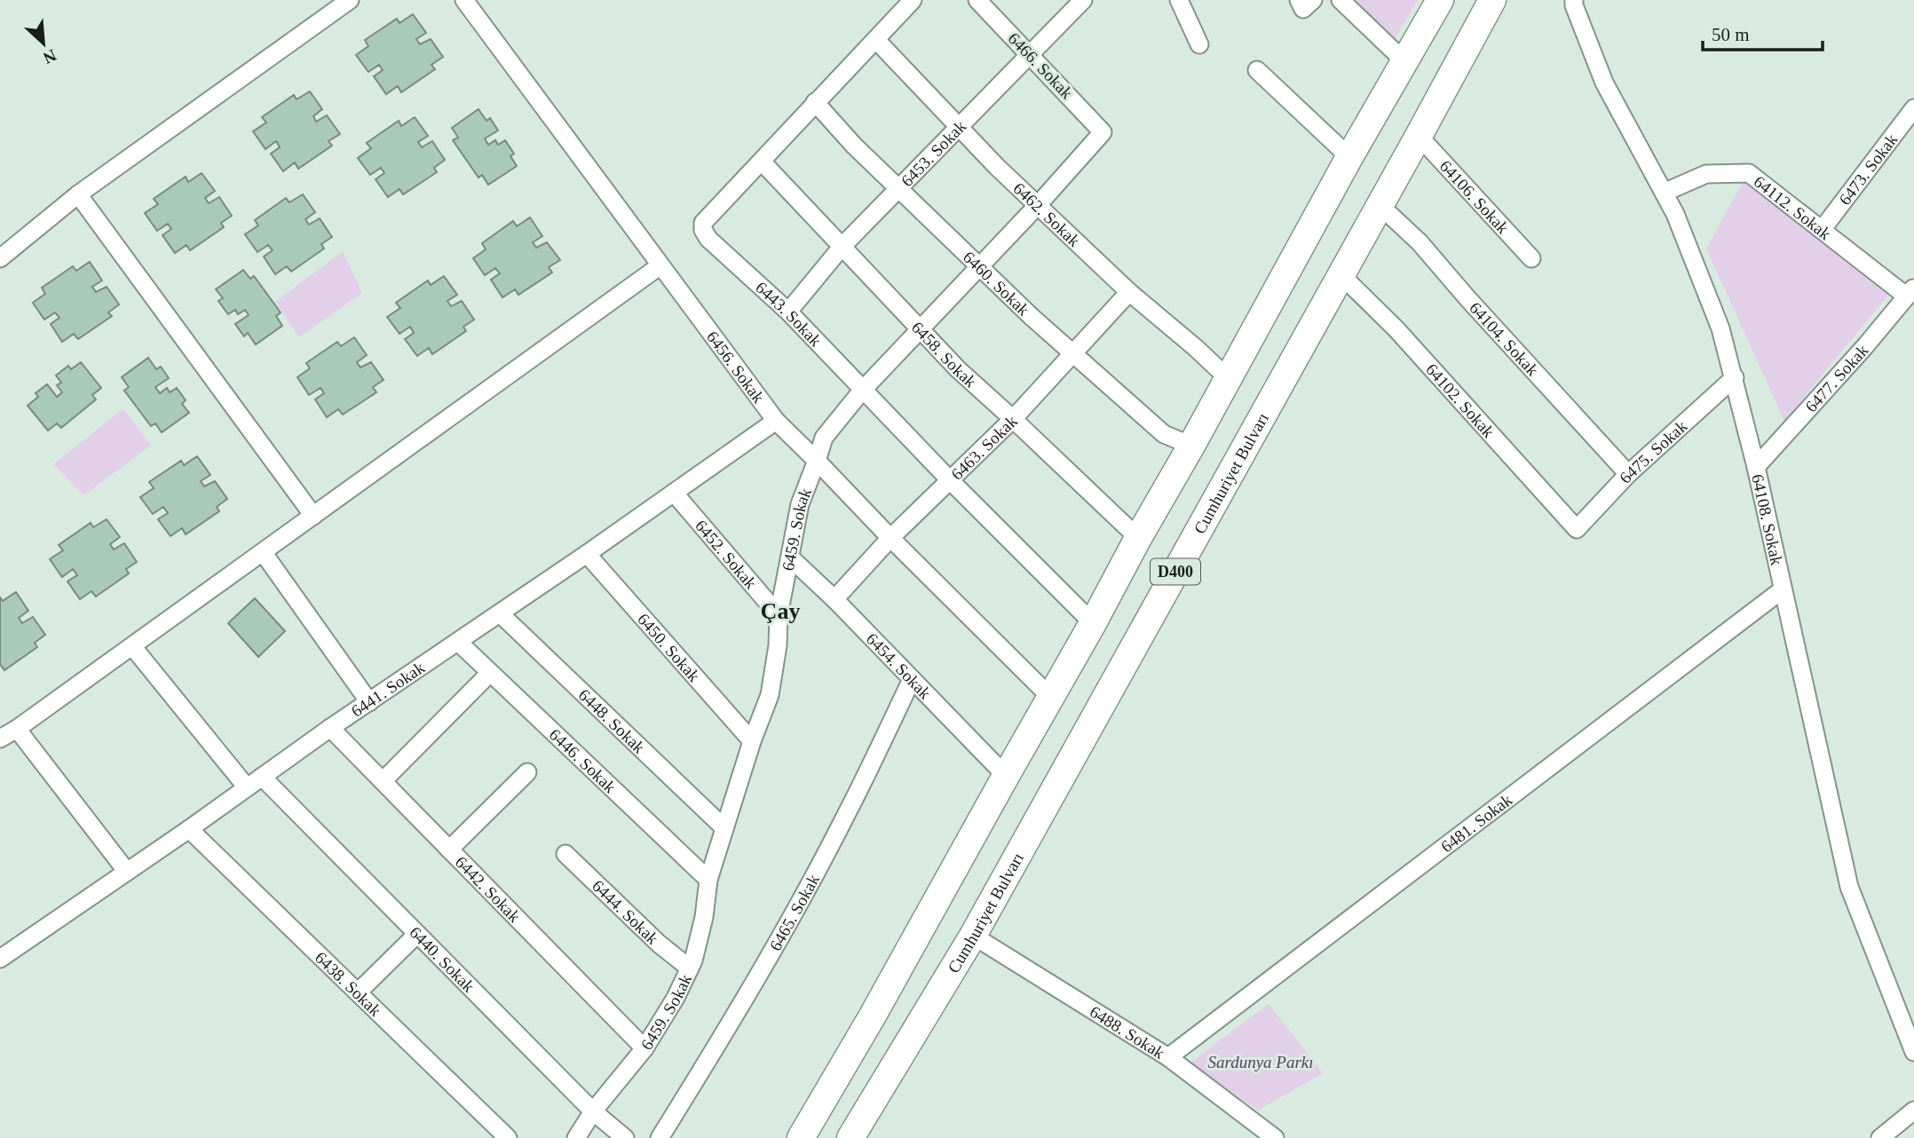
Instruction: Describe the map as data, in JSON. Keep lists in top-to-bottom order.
{
  "streets": {
    "highway": ["Cumhuriyet Bulvarı", "D400"],
    "street": [
      "6466. Sokak",
      "6453. Sokak",
      "6473. Sokak",
      "64106. Sokak",
      "64112. Sokak",
      "6462. Sokak",
      "6460. Sokak",
      "6443. Sokak",
      "64104. Sokak",
      "6458. Sokak",
      "6456. Sokak",
      "6477. Sokak",
      "64102. Sokak",
      "6463. Sokak",
      "6475. Sokak",
      "64108. Sokak",
      "6459. Sokak",
      "6452. Sokak",
      "6450. Sokak",
      "6454. Sokak",
      "6441. Sokak",
      "6448. Sokak",
      "6446. Sokak",
      "6481. Sokak",
      "6442. Sokak",
      "6444. Sokak",
      "6465. Sokak",
      "6440. Sokak",
      "6438. Sokak",
      "6488. Sokak"
    ]
  },
  "crossings": [
    ["6466. Sokak", "6453. Sokak"],
    ["6466. Sokak", "6459. Sokak"],
    ["6453. Sokak", "6462. Sokak"],
    ["6453. Sokak", "6460. Sokak"],
    ["6453. Sokak", "6443. Sokak"],
    ["6453. Sokak", "6458. Sokak"],
    ["6473. Sokak", "64112. Sokak"],
    ["64106. Sokak", "Cumhuriyet Bulvarı"],
    ["64112. Sokak", "6477. Sokak"],
    ["64112. Sokak", "64108. Sokak"],
    ["6462. Sokak", "6443. Sokak"],
    ["6462. Sokak", "6463. Sokak"],
    ["6462. Sokak", "6459. Sokak"],
    ["6462. Sokak", "D400"],
    ["6460. Sokak", "6443. Sokak"],
    ["6460. Sokak", "6463. Sokak"],
    ["6460. Sokak", "6459. Sokak"],
    ["6460. Sokak", "D400"],
    ["6443. Sokak", "6458. Sokak"],
    ["6443. Sokak", "6463. Sokak"],
    ["6443. Sokak", "6459. Sokak"],
    ["6443. Sokak", "D400"],
    ["64104. Sokak", "6475. Sokak"],
    ["64104. Sokak", "Cumhuriyet Bulvarı"],
    ["6458. Sokak", "6463. Sokak"],
    ["6458. Sokak", "6459. Sokak"],
    ["6458. Sokak", "D400"],
    ["6456. Sokak", "6463. Sokak"],
    ["6456. Sokak", "6459. Sokak"],
    ["6456. Sokak", "D400"],
    ["6456. Sokak", "6441. Sokak"],
    ["6477. Sokak", "64108. Sokak"],
    ["64102. Sokak", "6475. Sokak"],
    ["64102. Sokak", "Cumhuriyet Bulvarı"],
    ["6463. Sokak", "6454. Sokak"],
    ["6475. Sokak", "64108. Sokak"],
    ["Cumhuriyet Bulvarı", "6488. Sokak"],
    ["64108. Sokak", "6481. Sokak"],
    ["6459. Sokak", "6452. Sokak"],
    ["6459. Sokak", "6450. Sokak"],
    ["6459. Sokak", "6454. Sokak"],
    ["6459. Sokak", "6448. Sokak"],
    ["6459. Sokak", "6446. Sokak"],
    ["6459. Sokak", "6442. Sokak"],
    ["6459. Sokak", "6444. Sokak"],
    ["6459. Sokak", "6440. Sokak"],
    ["6452. Sokak", "6441. Sokak"],
    ["D400", "6454. Sokak"],
    ["6450. Sokak", "6441. Sokak"],
    ["6454. Sokak", "6465. Sokak"],
    ["6441. Sokak", "6448. Sokak"],
    ["6441. Sokak", "6446. Sokak"],
    ["6441. Sokak", "6442. Sokak"],
    ["6441. Sokak", "6440. Sokak"],
    ["6441. Sokak", "6438. Sokak"],
    ["6481. Sokak", "6488. Sokak"]
  ],
  "districts": ["Çay"],
  "parks": ["Sardunya Parkı"],
  "scale_bar": "50 m",
  "north": "bottom right"
}
